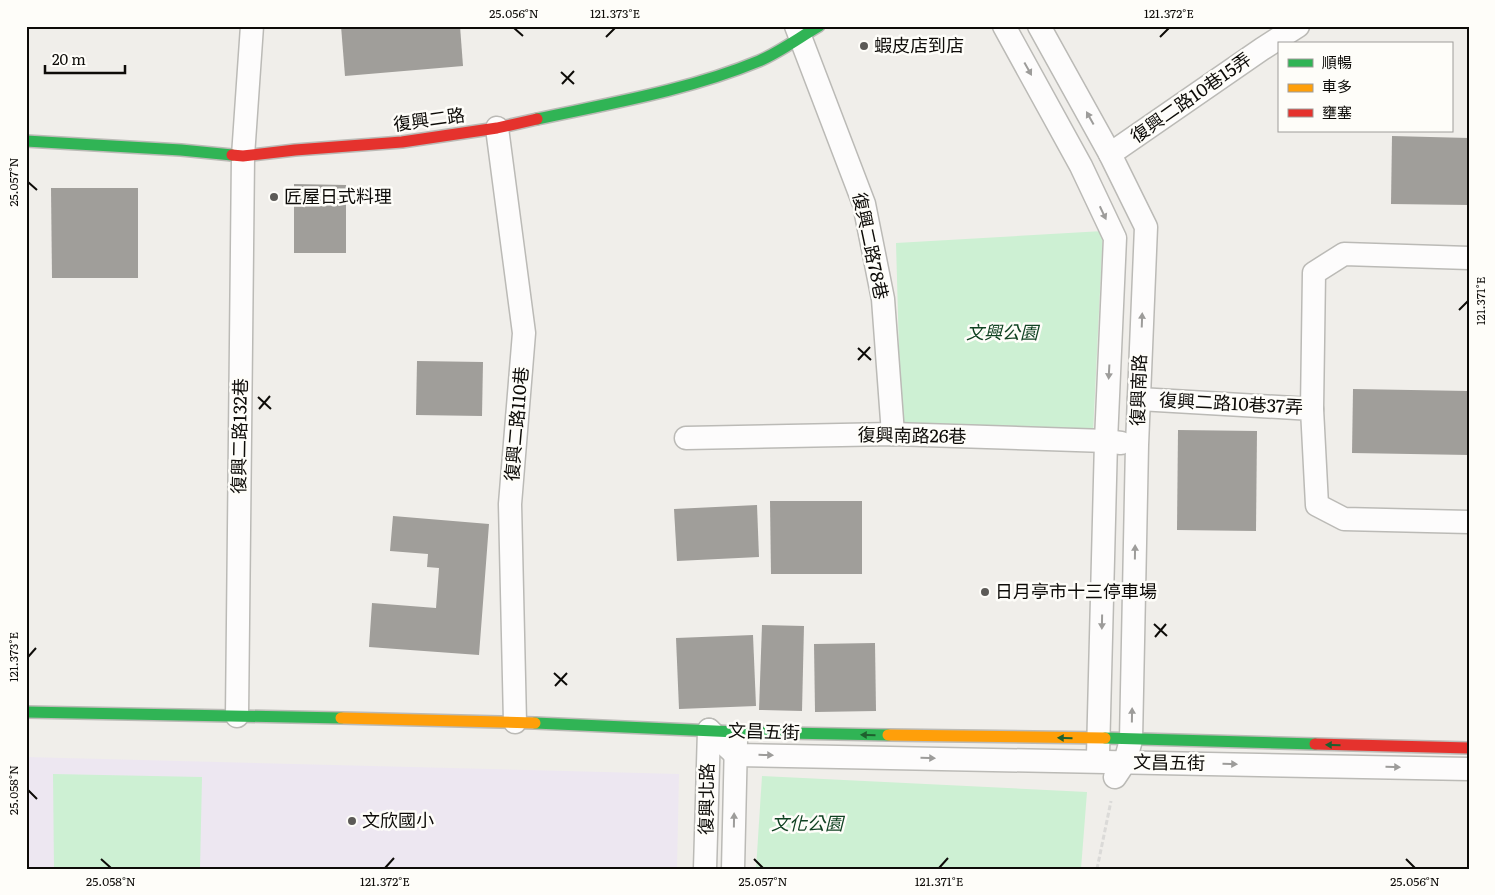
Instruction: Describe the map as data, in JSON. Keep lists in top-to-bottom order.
{
  "streets": {
    "street": [
      "復興二路10巷15弄",
      "復興二路",
      "復興二路78巷",
      "復興南路",
      "復興二路10巷37弄",
      "復興二路110巷",
      "復興二路132巷",
      "復興南路26巷",
      "文昌五街",
      "復興北路"
    ]
  },
  "crossings": [
    ["復興二路10巷15弄", "復興南路"],
    ["復興二路", "復興二路78巷"],
    ["復興二路", "復興二路110巷"],
    ["復興二路", "復興二路132巷"],
    ["復興二路78巷", "復興南路26巷"],
    ["復興南路", "復興二路10巷37弄"],
    ["復興南路", "復興南路26巷"],
    ["復興南路", "文昌五街"],
    ["文昌五街", "復興北路"]
  ],
  "parks": ["文興公園", "文化公園"],
  "places": [
    "蝦皮店到店",
    "匠屋日式料理",
    "日月亭市十三停車場",
    "文欣國小"
  ],
  "legend": ["順暢", "車多", "壅塞"],
  "scale_bar": "20 m",
  "coordinates": [
    "25.056°N",
    "121.373°E",
    "121.372°E",
    "25.057°N",
    "121.371°E",
    "25.058°N"
  ]
}
